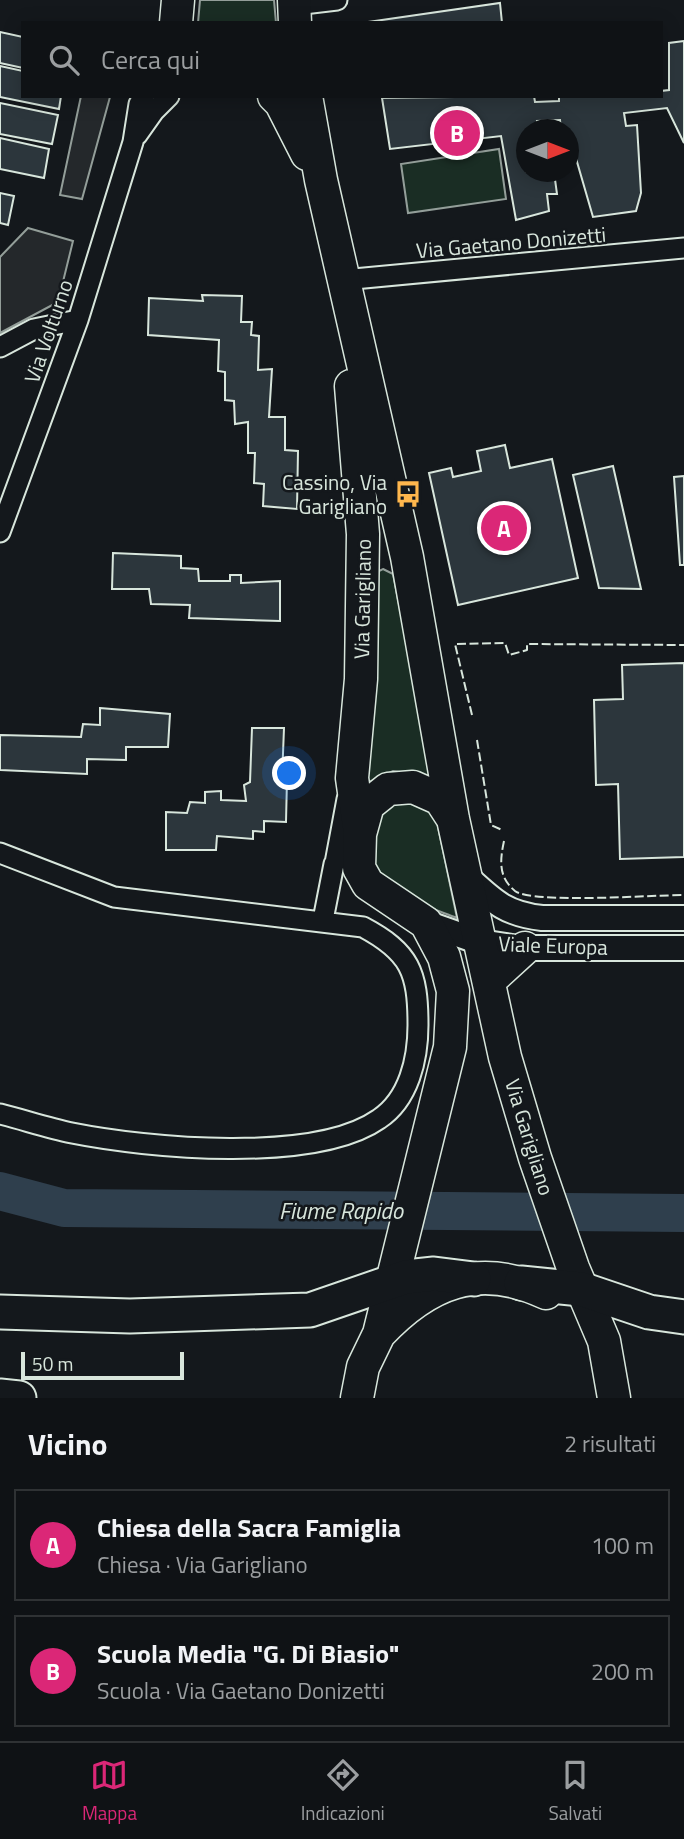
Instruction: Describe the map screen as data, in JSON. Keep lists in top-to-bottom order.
{
  "streets": {
    "main road": ["Via Garigliano"],
    "street": ["Via Gaetano Donizetti", "Via Volturno", "Viale Europa"]
  },
  "crossings": [
    ["Via Gaetano Donizetti", "Via Garigliano"],
    ["Via Garigliano", "Viale Europa"]
  ],
  "water": ["Fiume Rapido"],
  "places": {
    "bus stop": ["Cassino, Via Garigliano"]
  },
  "scale_bar": "50 m",
  "north": "right",
  "page": {
    "search": "Cerca qui",
    "pins": ["B", "A"],
    "scale": "50 m",
    "heading": ["Vicino", "2 risultati"],
    "list": [
      {
        "mark": "A",
        "name": "Chiesa della Sacra Famiglia",
        "note": "Chiesa · Via Garigliano",
        "value": "100 m"
      },
      {
        "mark": "B",
        "name": "Scuola Media \"G. Di Biasio\"",
        "note": "Scuola · Via Gaetano Donizetti",
        "value": "200 m"
      }
    ],
    "nav": ["Mappa", "Indicazioni", "Salvati"]
  }
}
